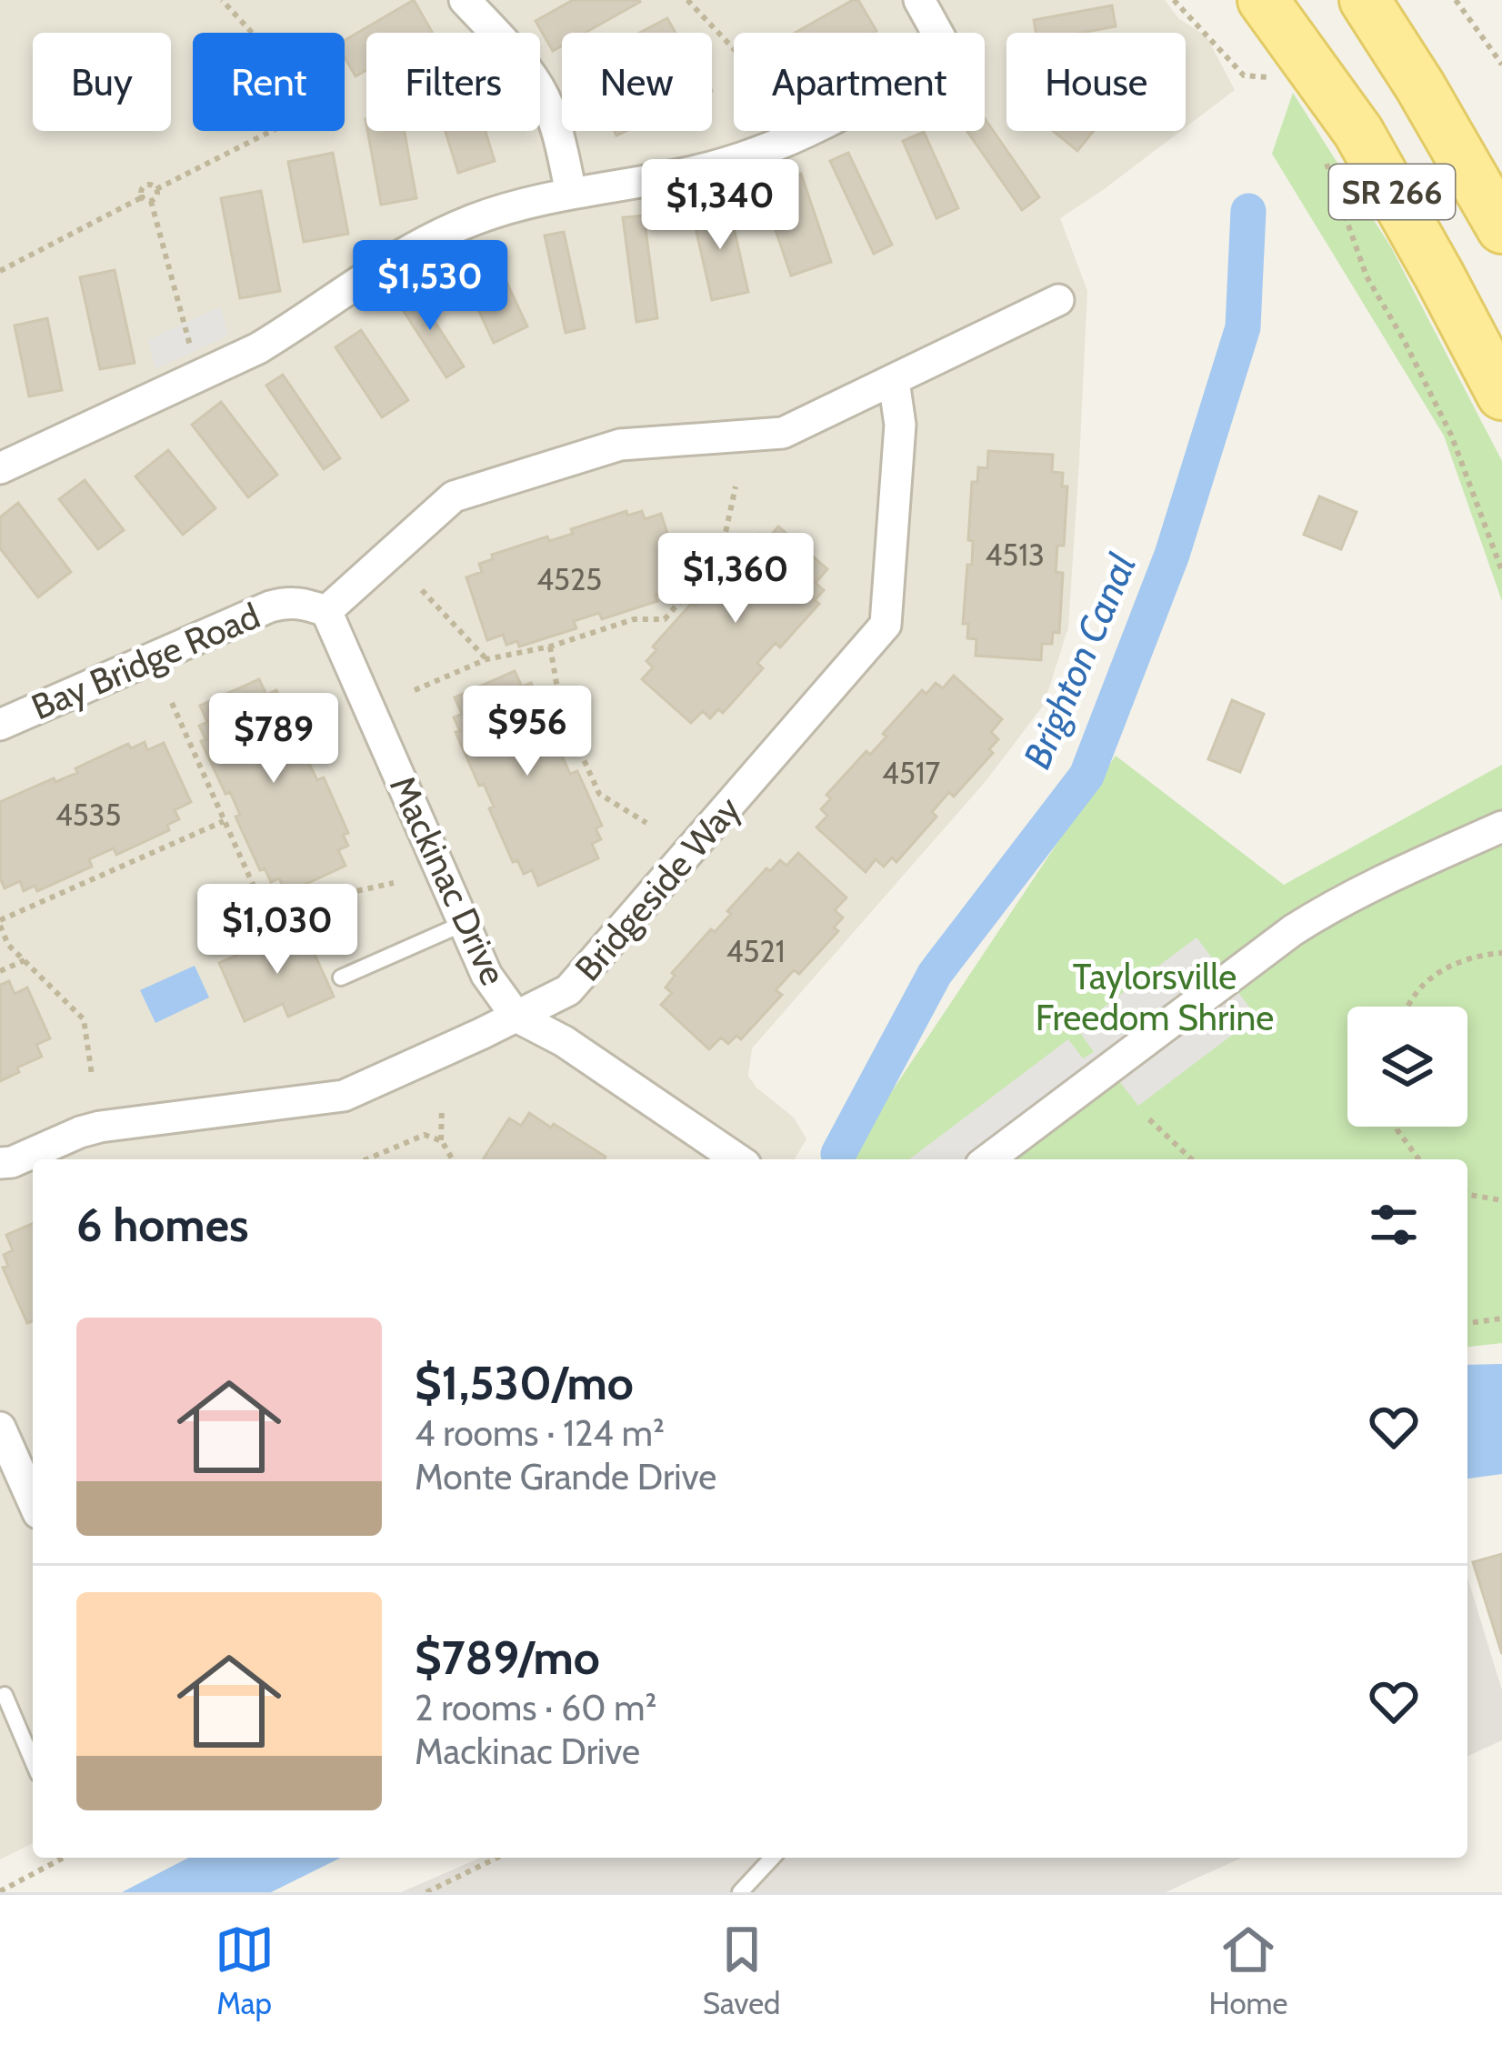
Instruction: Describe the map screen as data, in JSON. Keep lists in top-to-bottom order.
{
  "streets": {
    "main road": ["SR 266"],
    "street": ["Bay Bridge Road", "Mackinac Drive", "Bridgeside Way"]
  },
  "crossings": [
    ["Bay Bridge Road", "Mackinac Drive"],
    ["Mackinac Drive", "Bridgeside Way"]
  ],
  "water": ["Brighton Canal"],
  "parks": ["Taylorsville Freedom Shrine"],
  "house_numbers": [
    "4513",
    "4525",
    "4517",
    "4535",
    "4521"
  ],
  "page": {
    "chip": [
      "Buy",
      "Rent",
      "Filters",
      "New",
      "Apartment",
      "House"
    ],
    "price": [
      "$1,340",
      "$1,530",
      "$1,360",
      "$956",
      "$789",
      "$1,030"
    ],
    "heading": "6 homes",
    "list": [
      {
        "name": "$1,530/mo",
        "note": "4 rooms · 124 m² · Monte Grande Drive"
      },
      {
        "name": "$789/mo",
        "note": "2 rooms · 60 m² · Mackinac Drive"
      }
    ],
    "tabs": ["Map", "Saved", "Home"]
  }
}
